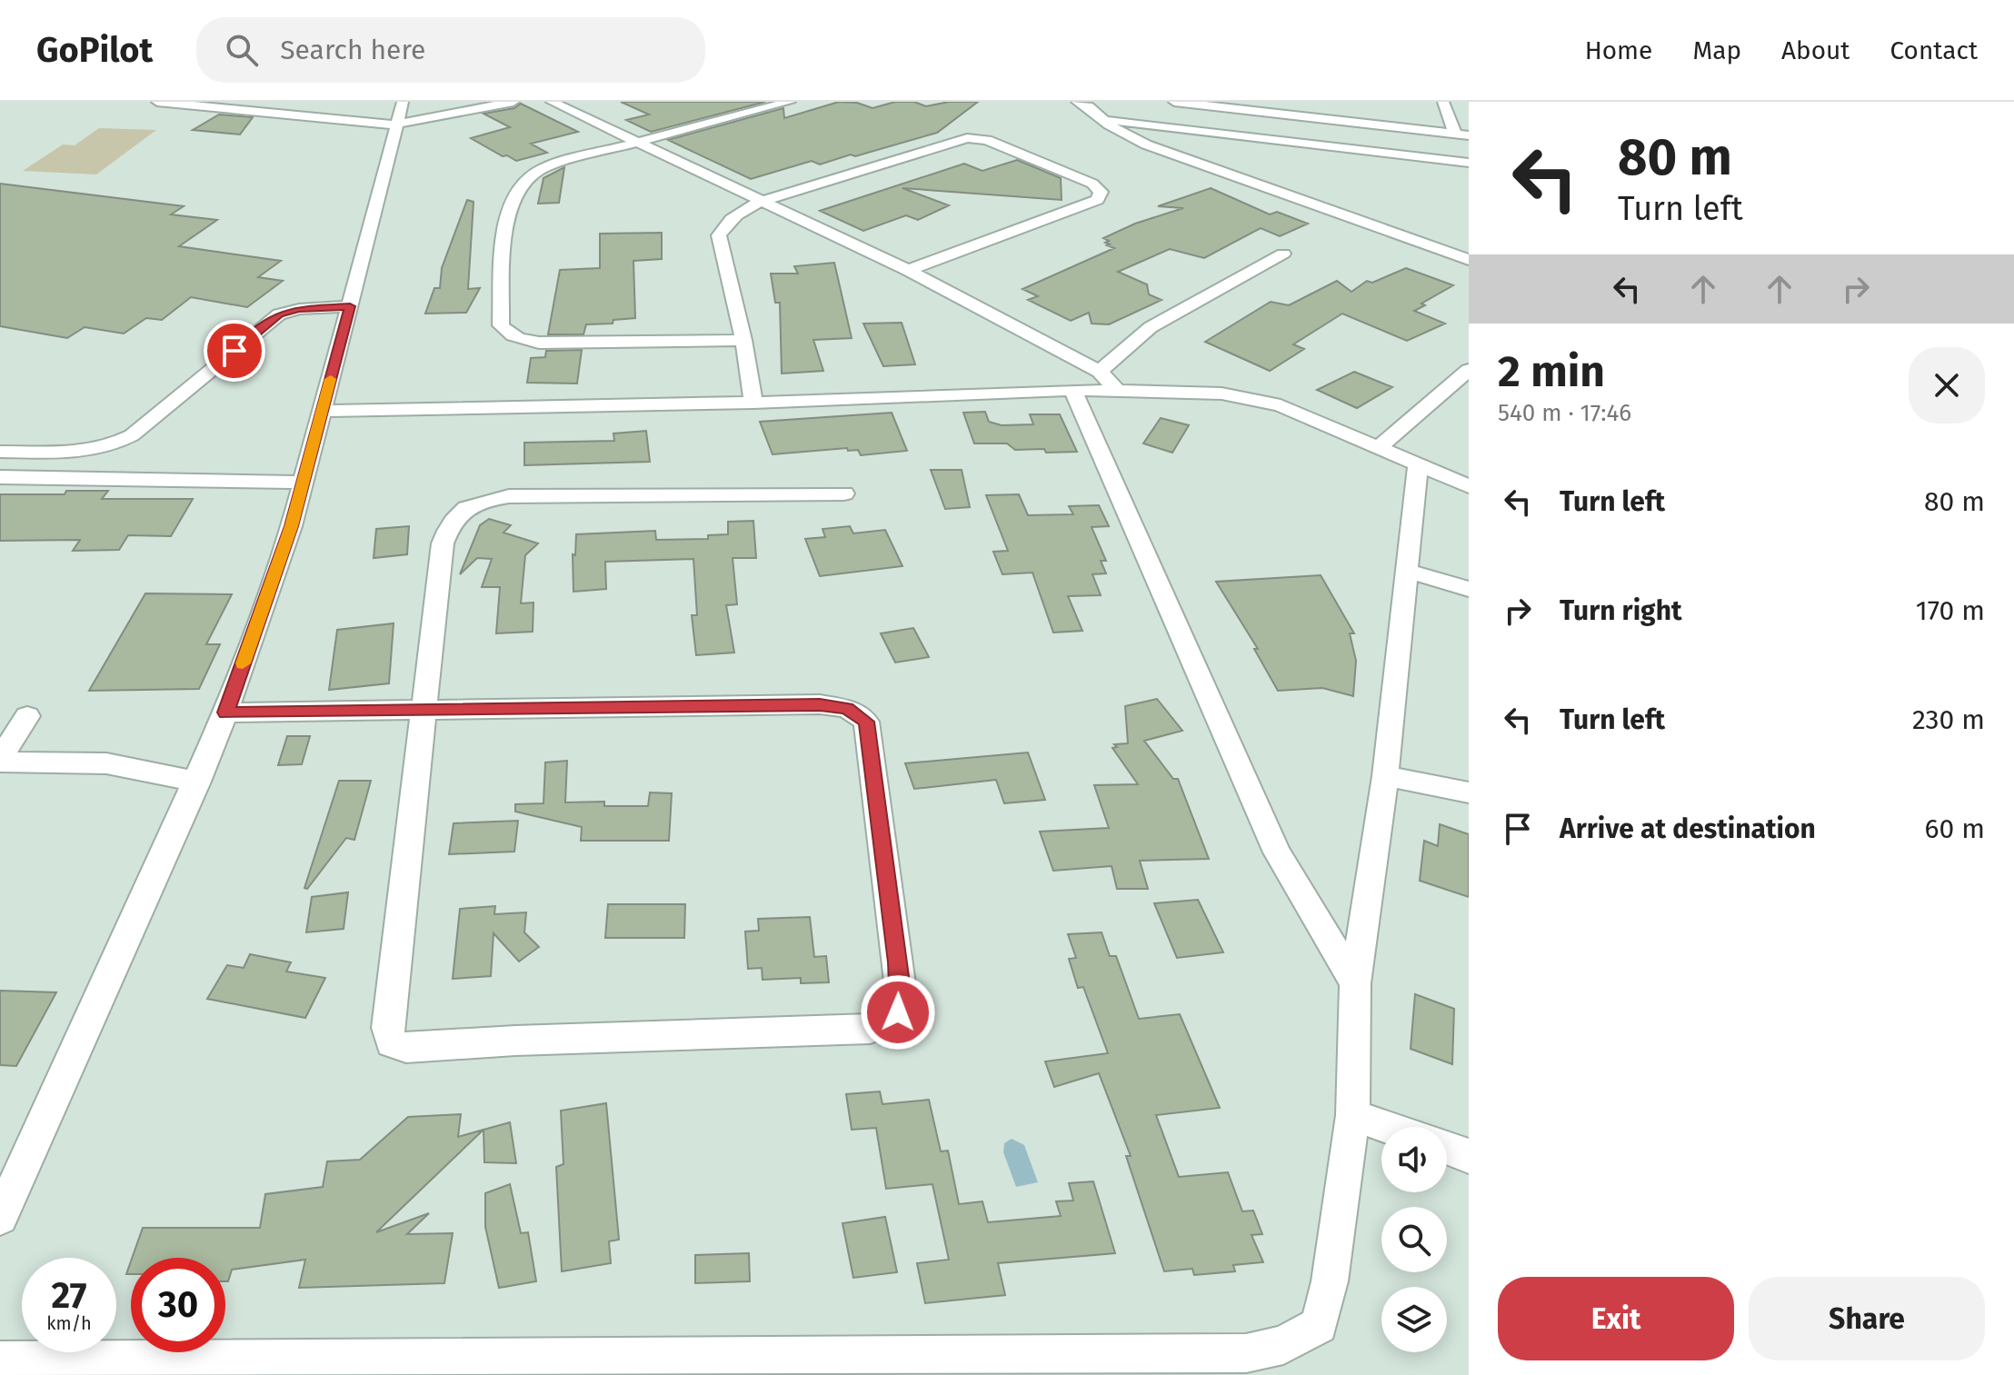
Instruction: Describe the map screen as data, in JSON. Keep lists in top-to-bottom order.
{
  "page": {
    "header": "GoPilot",
    "search": "Search here",
    "nav": [
      "Home",
      "Map",
      "About",
      "Contact"
    ],
    "turn": ["80 m", "Turn left"],
    "heading": ["2 min", "540 m · 17:46"],
    "list": [
      {
        "name": "Turn left",
        "value": "80 m"
      },
      {
        "name": "Turn right",
        "value": "170 m"
      },
      {
        "name": "Turn left",
        "value": "230 m"
      },
      {
        "name": "Arrive at destination",
        "value": "60 m"
      }
    ],
    "speed": "27 km/h",
    "limit": "30",
    "buttons": ["Exit", "Share"]
  }
}
